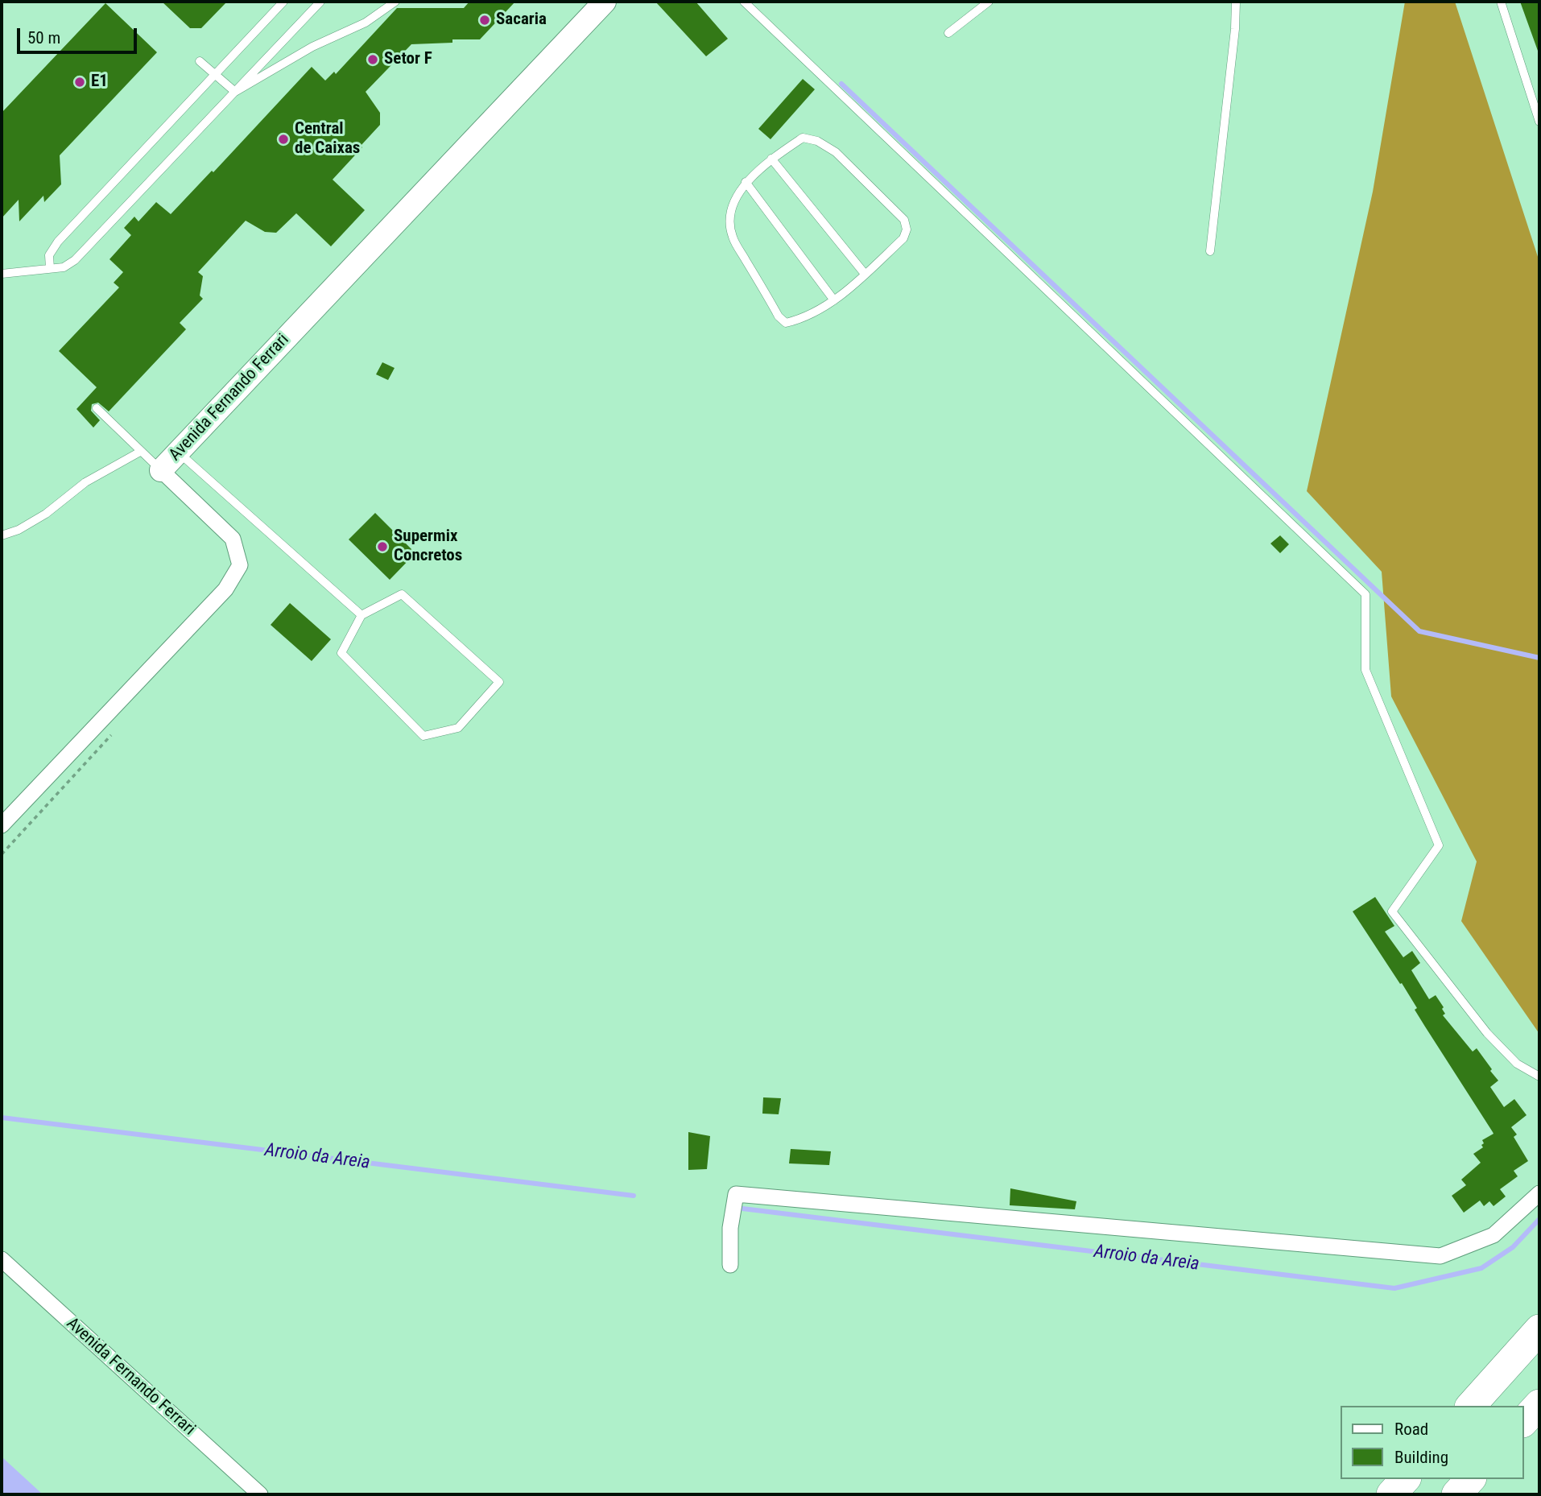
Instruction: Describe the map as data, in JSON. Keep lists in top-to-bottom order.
{
  "streets": {
    "street": ["Avenida Fernando Ferrari"]
  },
  "water": ["Arroio da Areia"],
  "places": [
    "Sacaria",
    "Setor F",
    "E1",
    "Central de Caixas",
    "Supermix Concretos"
  ],
  "legend": ["Road", "Building"],
  "scale_bar": "50 m"
}
